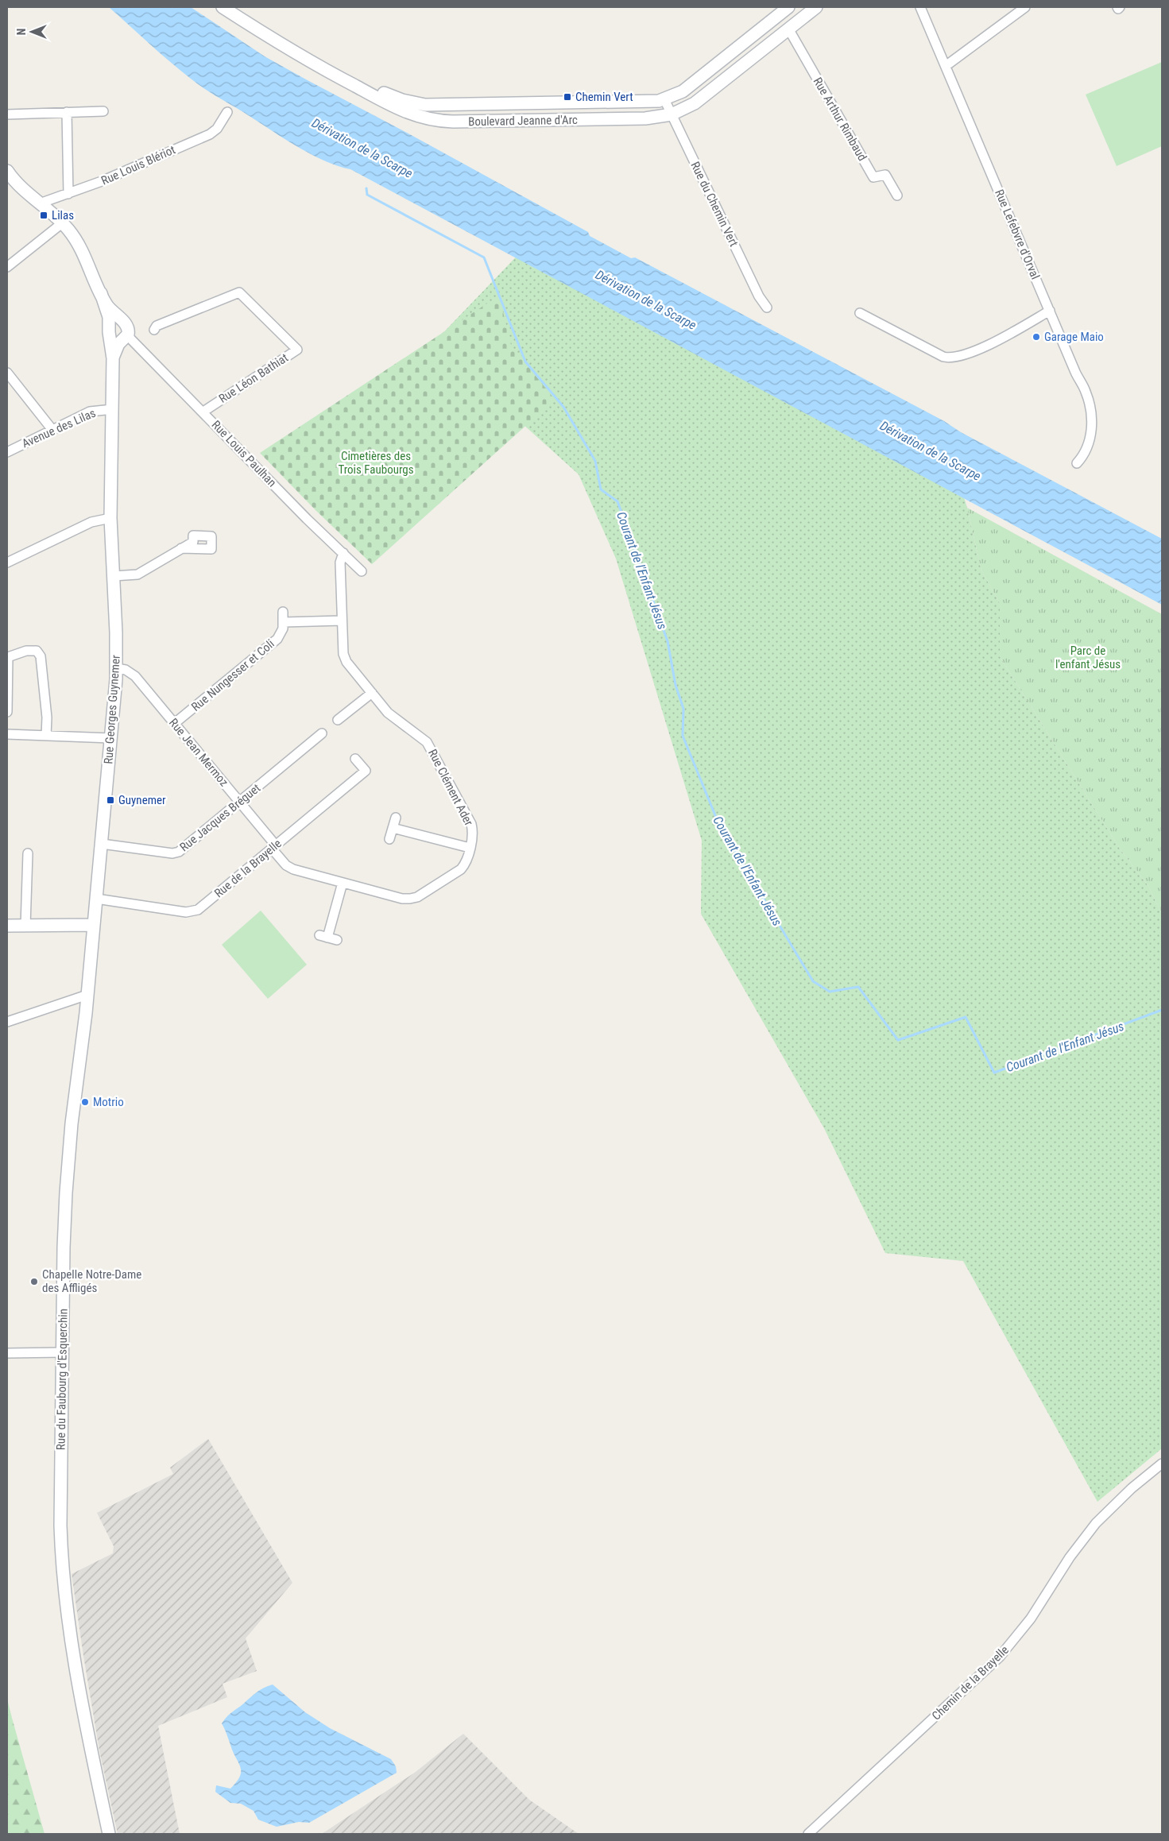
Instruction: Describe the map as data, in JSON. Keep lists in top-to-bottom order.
{
  "streets": {
    "main road": ["Boulevard Jeanne d'Arc", "Rue Georges Guynemer", "Rue du Faubourg d'Esquerchin"],
    "street": [
      "Rue Arthur Rimbaud",
      "Rue Louis Blériot",
      "Rue du Chemin Vert",
      "Rue Lefebvre d'Orval",
      "Rue Léon Bathiat",
      "Avenue des Lilas",
      "Rue Louis Paulhan",
      "Rue Nungesser et Coli",
      "Rue Jean Mermoz",
      "Rue Clément Ader",
      "Rue Jacques Bréguet",
      "Rue de la Brayelle",
      "Chemin de la Brayelle"
    ]
  },
  "crossings": [
    ["Rue Arthur Rimbaud", "Boulevard Jeanne d'Arc"],
    ["Boulevard Jeanne d'Arc", "Rue du Chemin Vert"],
    ["Rue Louis Blériot", "Rue Georges Guynemer"],
    ["Rue Léon Bathiat", "Rue Louis Paulhan"],
    ["Avenue des Lilas", "Rue Georges Guynemer"],
    ["Rue Louis Paulhan", "Rue Georges Guynemer"],
    ["Rue Louis Paulhan", "Rue Clément Ader"],
    ["Rue Nungesser et Coli", "Rue Jean Mermoz"],
    ["Rue Georges Guynemer", "Rue Jean Mermoz"],
    ["Rue Georges Guynemer", "Rue Jacques Bréguet"],
    ["Rue Georges Guynemer", "Rue de la Brayelle"],
    ["Rue Georges Guynemer", "Rue du Faubourg d'Esquerchin"],
    ["Rue Jean Mermoz", "Rue Clément Ader"],
    ["Rue Jean Mermoz", "Rue Jacques Bréguet"],
    ["Rue Jean Mermoz", "Rue de la Brayelle"],
    ["Rue Clément Ader", "Rue de la Brayelle"]
  ],
  "water": ["Dérivation de la Scarpe", "Courant de l'Enfant Jésus"],
  "parks": ["Cimetières des Trois Faubourgs", "Parc de l'enfant Jésus"],
  "places": {
    "transit": ["Chemin Vert", "Lilas", "Guynemer"],
    "other": ["Garage Maio", "Motrio", "Chapelle Notre-Dame des Affligés"]
  },
  "north": "left"
}
